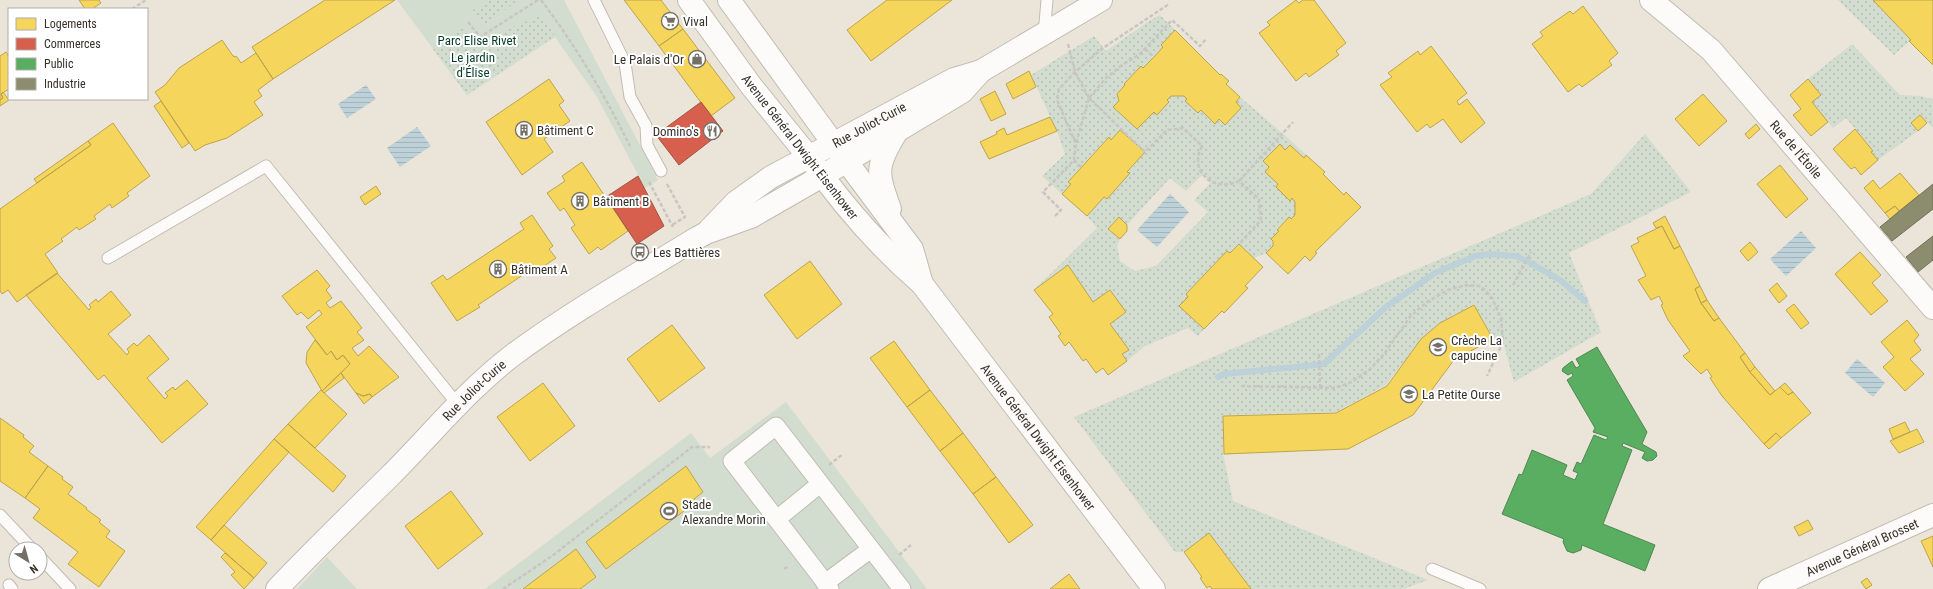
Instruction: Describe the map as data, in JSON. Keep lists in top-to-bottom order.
{
  "streets": {
    "main road": [
      "Rue Joliot-Curie",
      "Avenue Général Dwight Eisenhower",
      "Rue de l'Étoile",
      "Avenue Général Brosset"
    ]
  },
  "crossings": [
    ["Rue Joliot-Curie", "Avenue Général Dwight Eisenhower"]
  ],
  "parks": ["Parc Elise Rivet", "Le jardin d'Élise"],
  "places": {
    "supermarket": ["Vival"],
    "shop": ["Le Palais d'Or"],
    "building": ["Bâtiment C", "Bâtiment B", "Bâtiment A"],
    "restaurant": ["Domino's"],
    "bus stop": ["Les Battières"],
    "school or university": ["Crèche La capucine", "La Petite Ourse"],
    "sports": ["Stade Alexandre Morin"]
  },
  "legend": [
    "Logements",
    "Commerces",
    "Public",
    "Industrie"
  ],
  "north": "bottom right"
}
